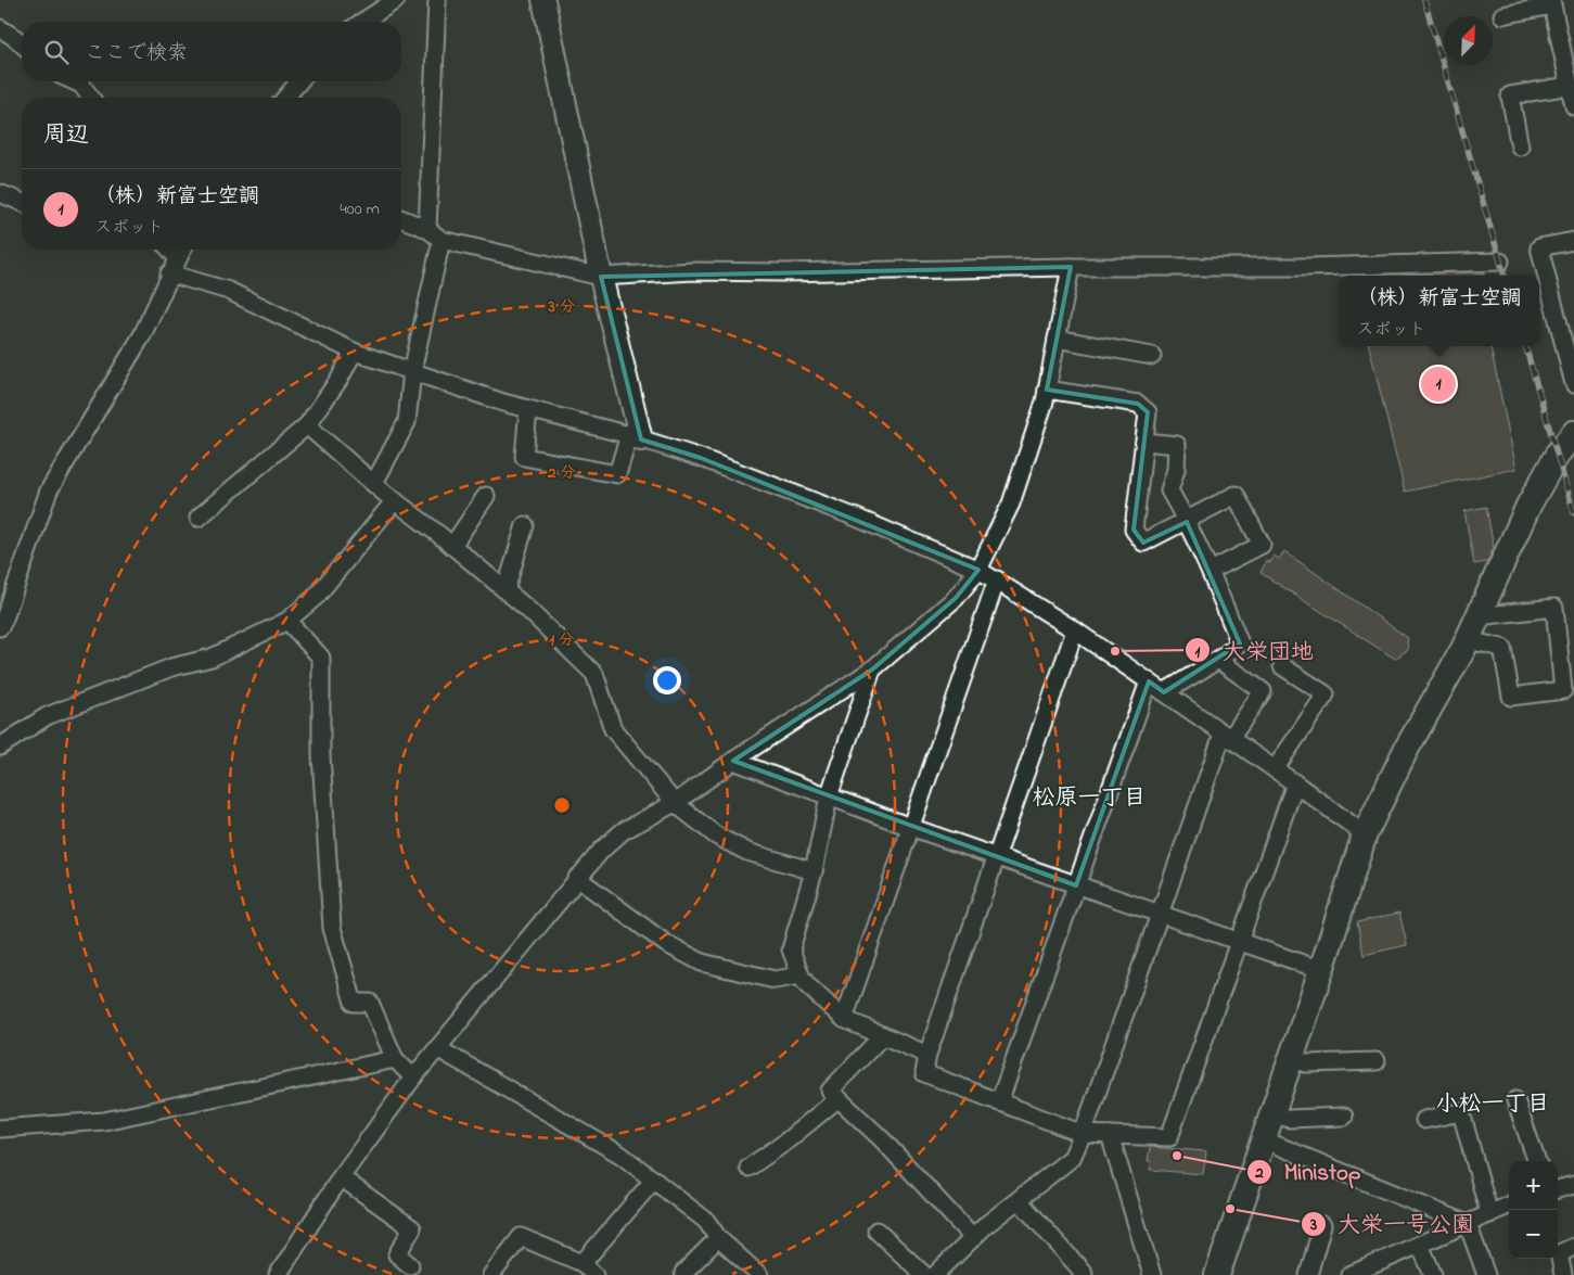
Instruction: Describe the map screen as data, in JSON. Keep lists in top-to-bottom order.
{
  "districts": ["松原一丁目", "小松一丁目"],
  "places": ["大栄団地", "Ministop", "大栄一号公園"],
  "north": "top right",
  "page": {
    "search": "ここで検索",
    "heading": "周辺",
    "list": [
      {
        "mark": "1",
        "name": "（株）新富士空調",
        "note": "スポット",
        "value": "400 m"
      }
    ],
    "popup": ["（株）新富士空調", "スポット"],
    "pins": "1",
    "map_buttons": ["+", "−"]
  },
  "rings": ["3 分", "2 分", "1 分"]
}
